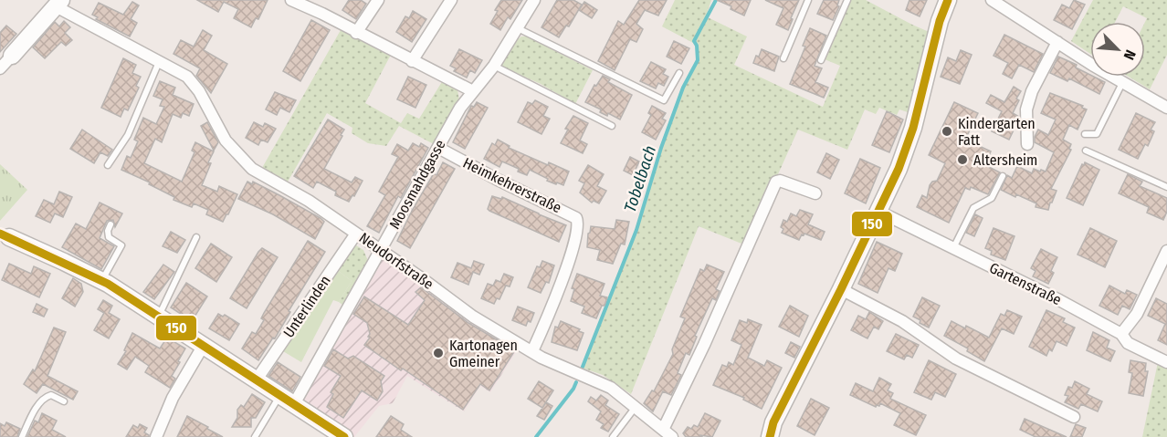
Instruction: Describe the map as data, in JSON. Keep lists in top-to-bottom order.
{
  "streets": {
    "street": [
      "Moosmahdgasse",
      "Heimkehrerstraße",
      "Neudorfstraße",
      "Gartenstraße",
      "Unterlinden"
    ]
  },
  "crossings": [
    ["Moosmahdgasse", "Heimkehrerstraße"],
    ["Moosmahdgasse", "Neudorfstraße"],
    ["Heimkehrerstraße", "Neudorfstraße"],
    ["Neudorfstraße", "Unterlinden"]
  ],
  "water": ["Tobelbach"],
  "places": ["Kindergarten Fatt", "Altersheim", "Kartonagen Gmeiner"],
  "lines": ["transit line 150"],
  "north": "bottom right"
}
